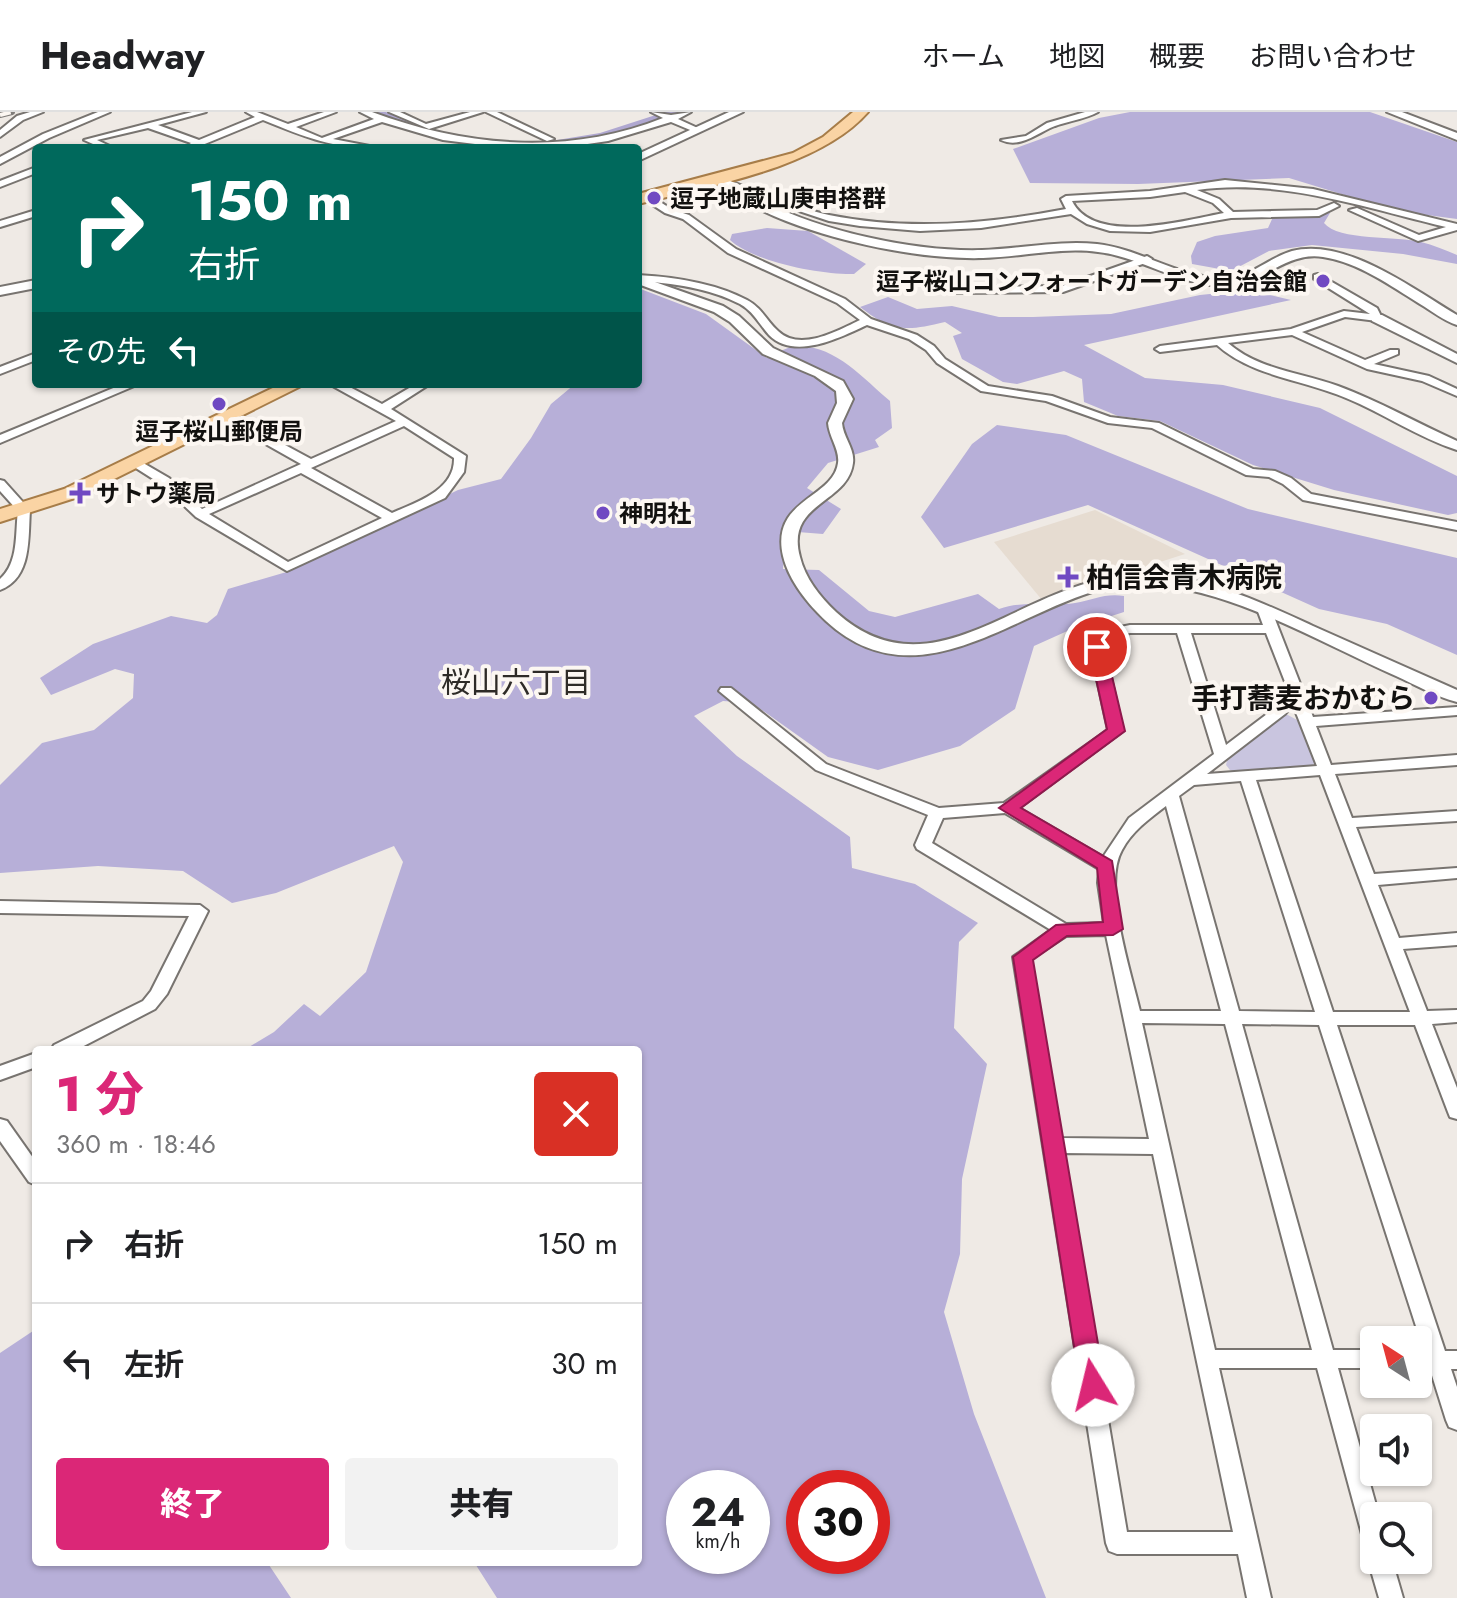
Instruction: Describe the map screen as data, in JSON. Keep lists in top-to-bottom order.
{
  "districts": ["桜山六丁目"],
  "places": {
    "other": [
      "逗子地蔵山庚申搭群",
      "逗子桜山コンフォートガーデン自治会館",
      "逗子桜山郵便局",
      "神明社",
      "手打蕎麦おかむら"
    ],
    "health": ["サトウ薬局", "柏信会青木病院"]
  },
  "north": "top left",
  "page": {
    "header": "Headway",
    "nav": [
      "ホーム",
      "地図",
      "概要",
      "お問い合わせ"
    ],
    "turn": ["150 m", "右折"],
    "then": "その先",
    "heading": ["1 分", "360 m · 18:46"],
    "list": [
      {
        "name": "右折",
        "value": "150 m"
      },
      {
        "name": "左折",
        "value": "30 m"
      }
    ],
    "buttons": ["終了", "共有"],
    "speed": "24 km/h",
    "limit": "30"
  }
}
